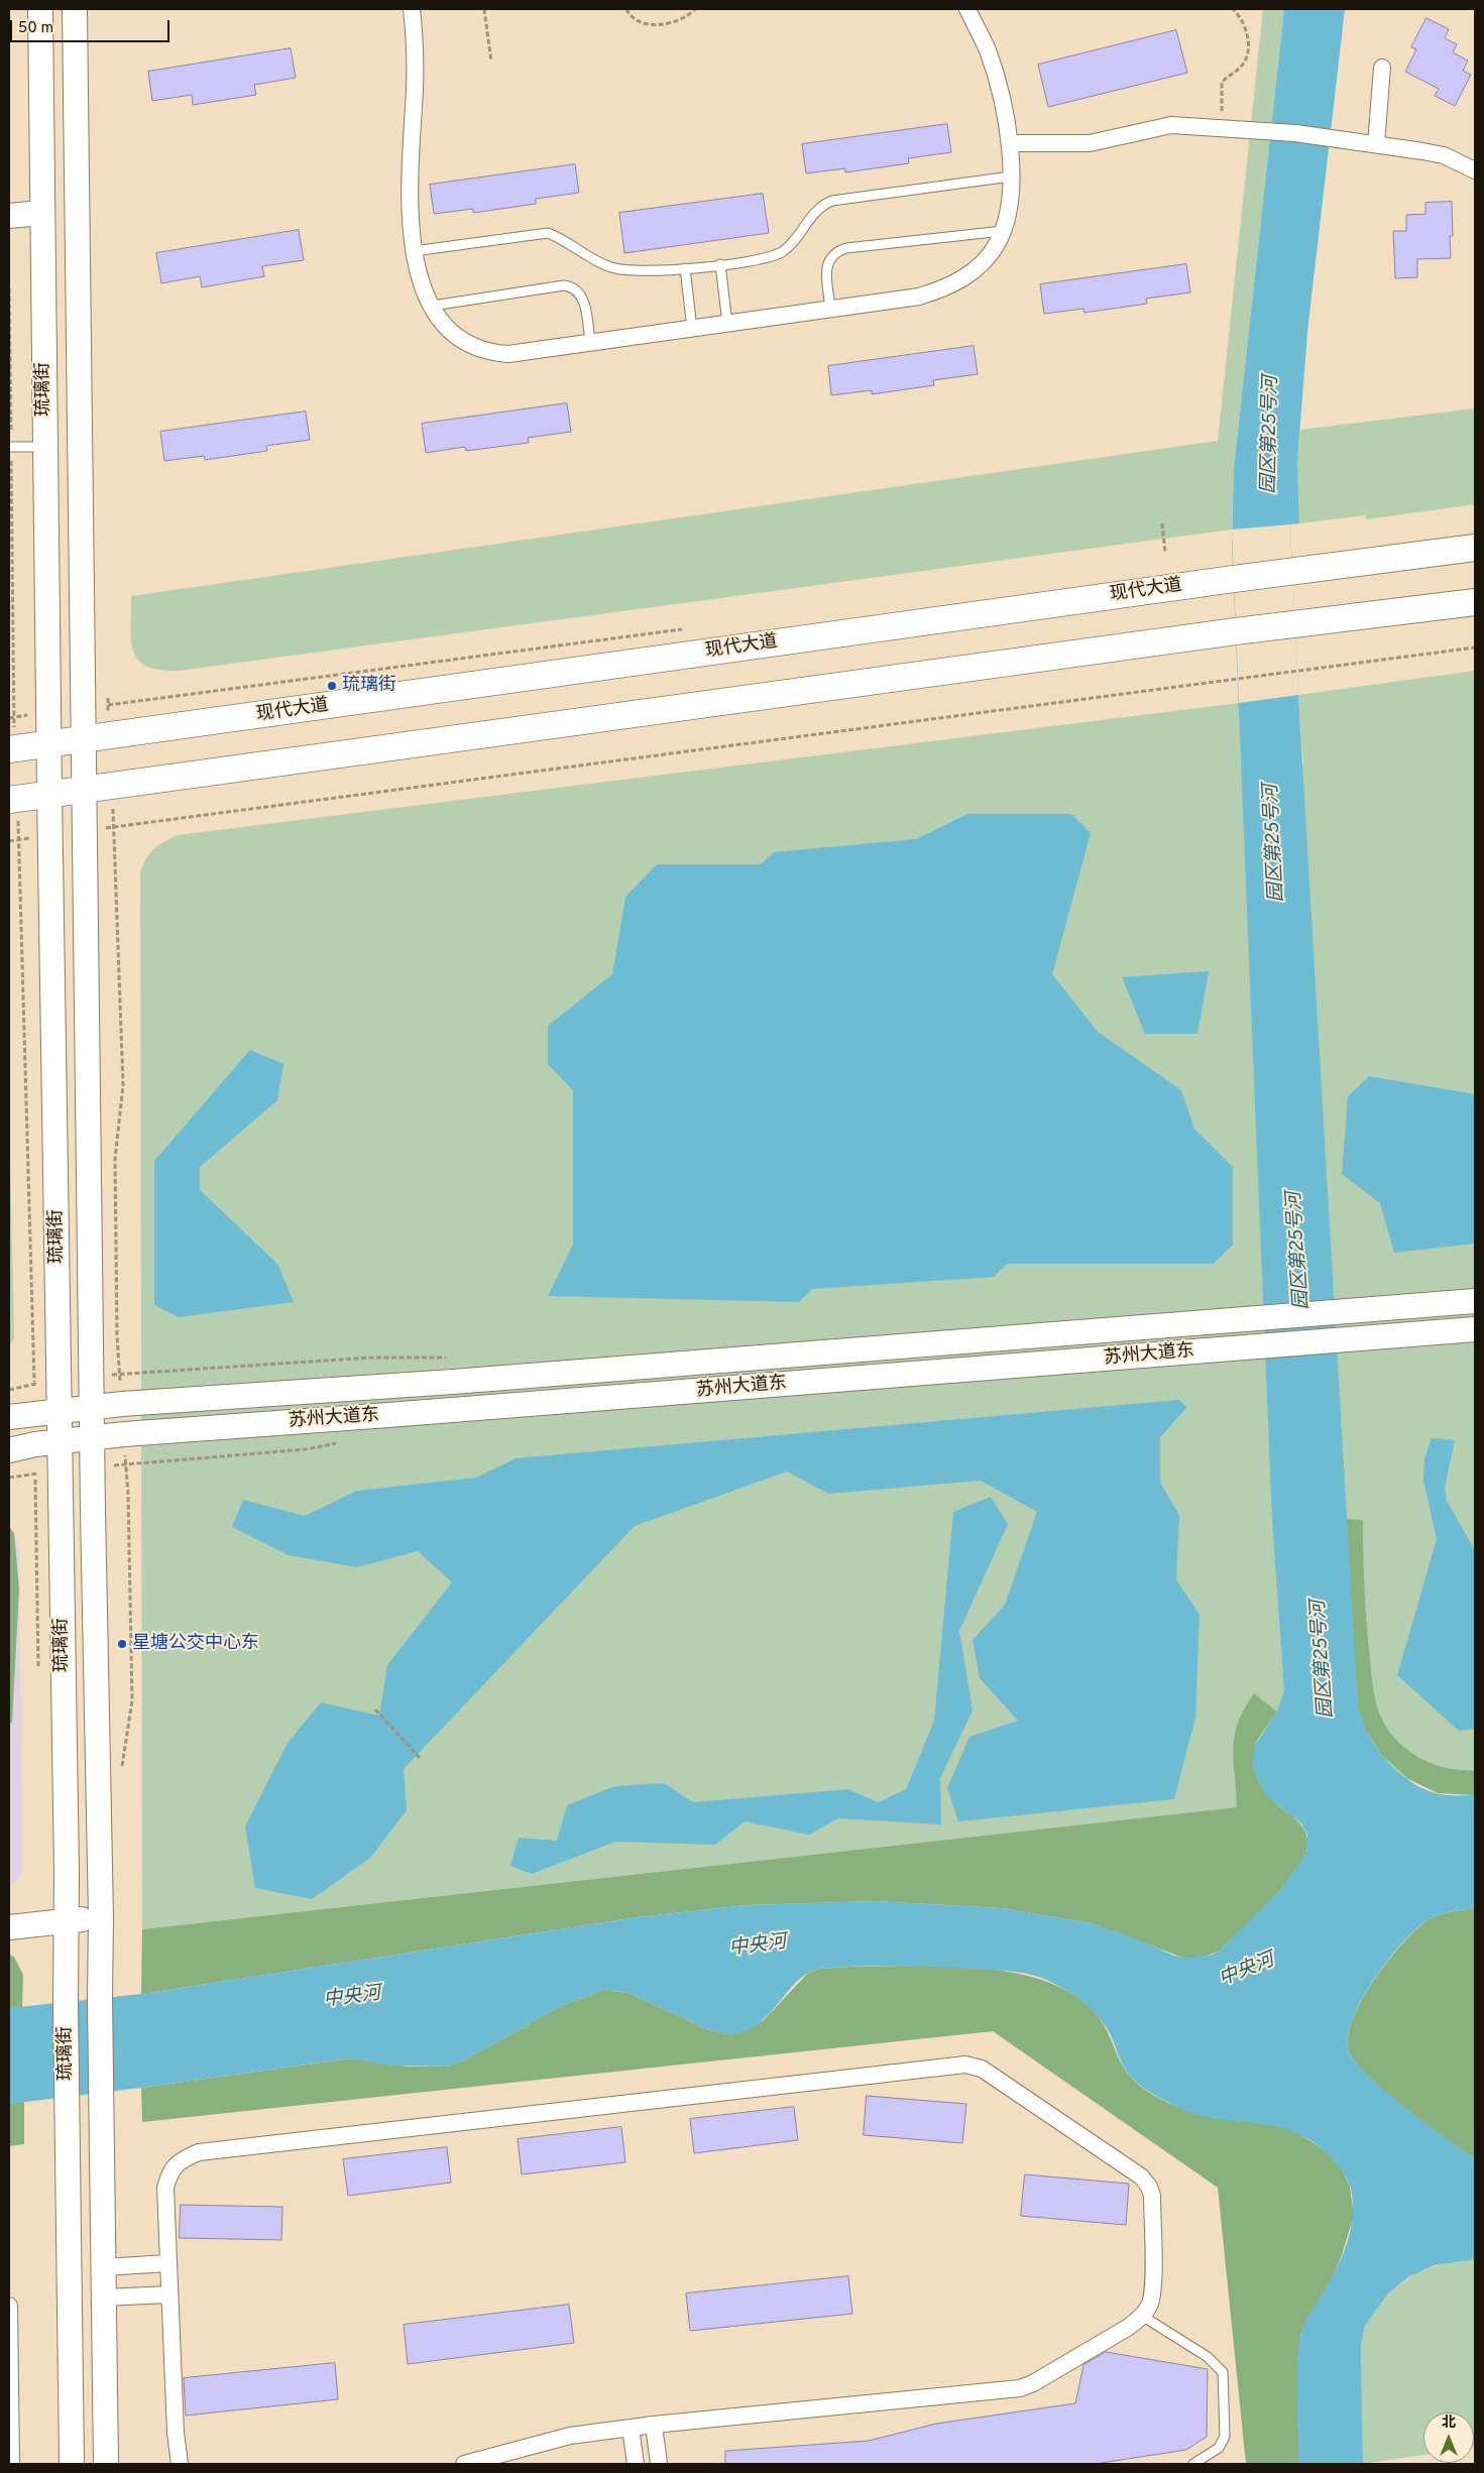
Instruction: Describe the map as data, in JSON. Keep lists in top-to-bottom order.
{
  "streets": {
    "main road": ["琉璃街", "现代大道", "苏州大道东"]
  },
  "crossings": [
    ["琉璃街", "现代大道"],
    ["琉璃街", "苏州大道东"]
  ],
  "water": ["园区第25号河", "中央河"],
  "places": ["琉璃街", "星塘公交中心东"],
  "scale_bar": "50 m",
  "north": "top"
}
